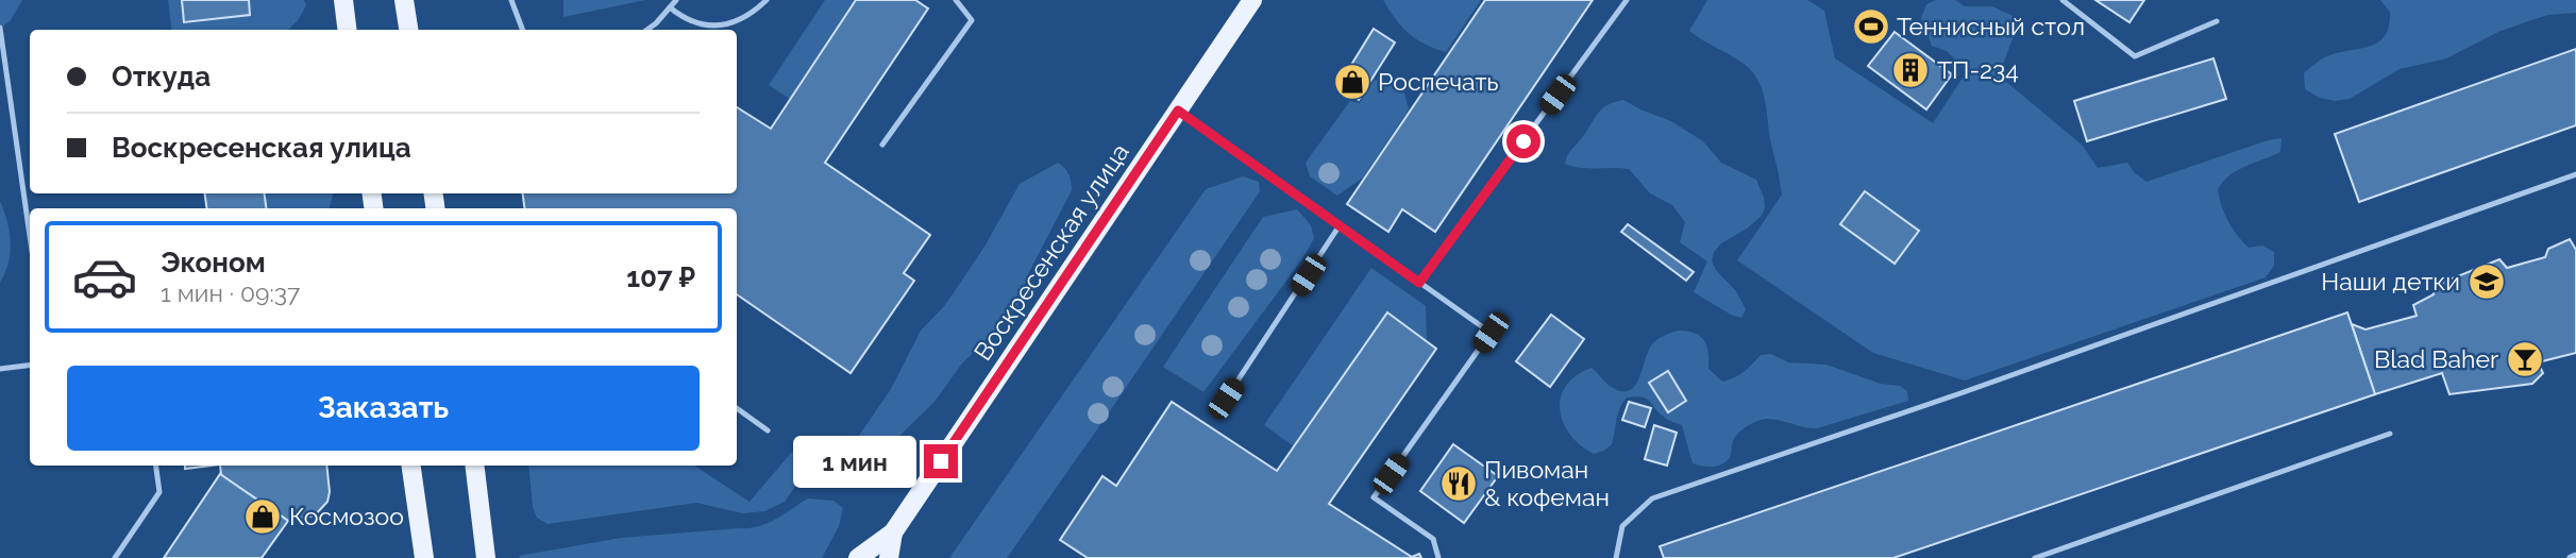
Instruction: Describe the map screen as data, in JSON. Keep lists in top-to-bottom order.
{
  "streets": {
    "main road": ["Воскресенская улица"]
  },
  "places": {
    "sports": ["Теннисный стол"],
    "building": ["ТП-234"],
    "shop": ["Роспечать", "Космозоо"],
    "school or university": ["Наши детки"],
    "bar": ["Blad Baher"],
    "restaurant": ["Пивоман & кофеман"]
  },
  "page": {
    "banner": ["Откуда", "Воскресенская улица"],
    "list": [
      {
        "name": "Эконом",
        "note": "1 мин · 09:37",
        "value": "107 ₽"
      }
    ],
    "buttons": "Заказать",
    "bubble": "1 мин"
  }
}
